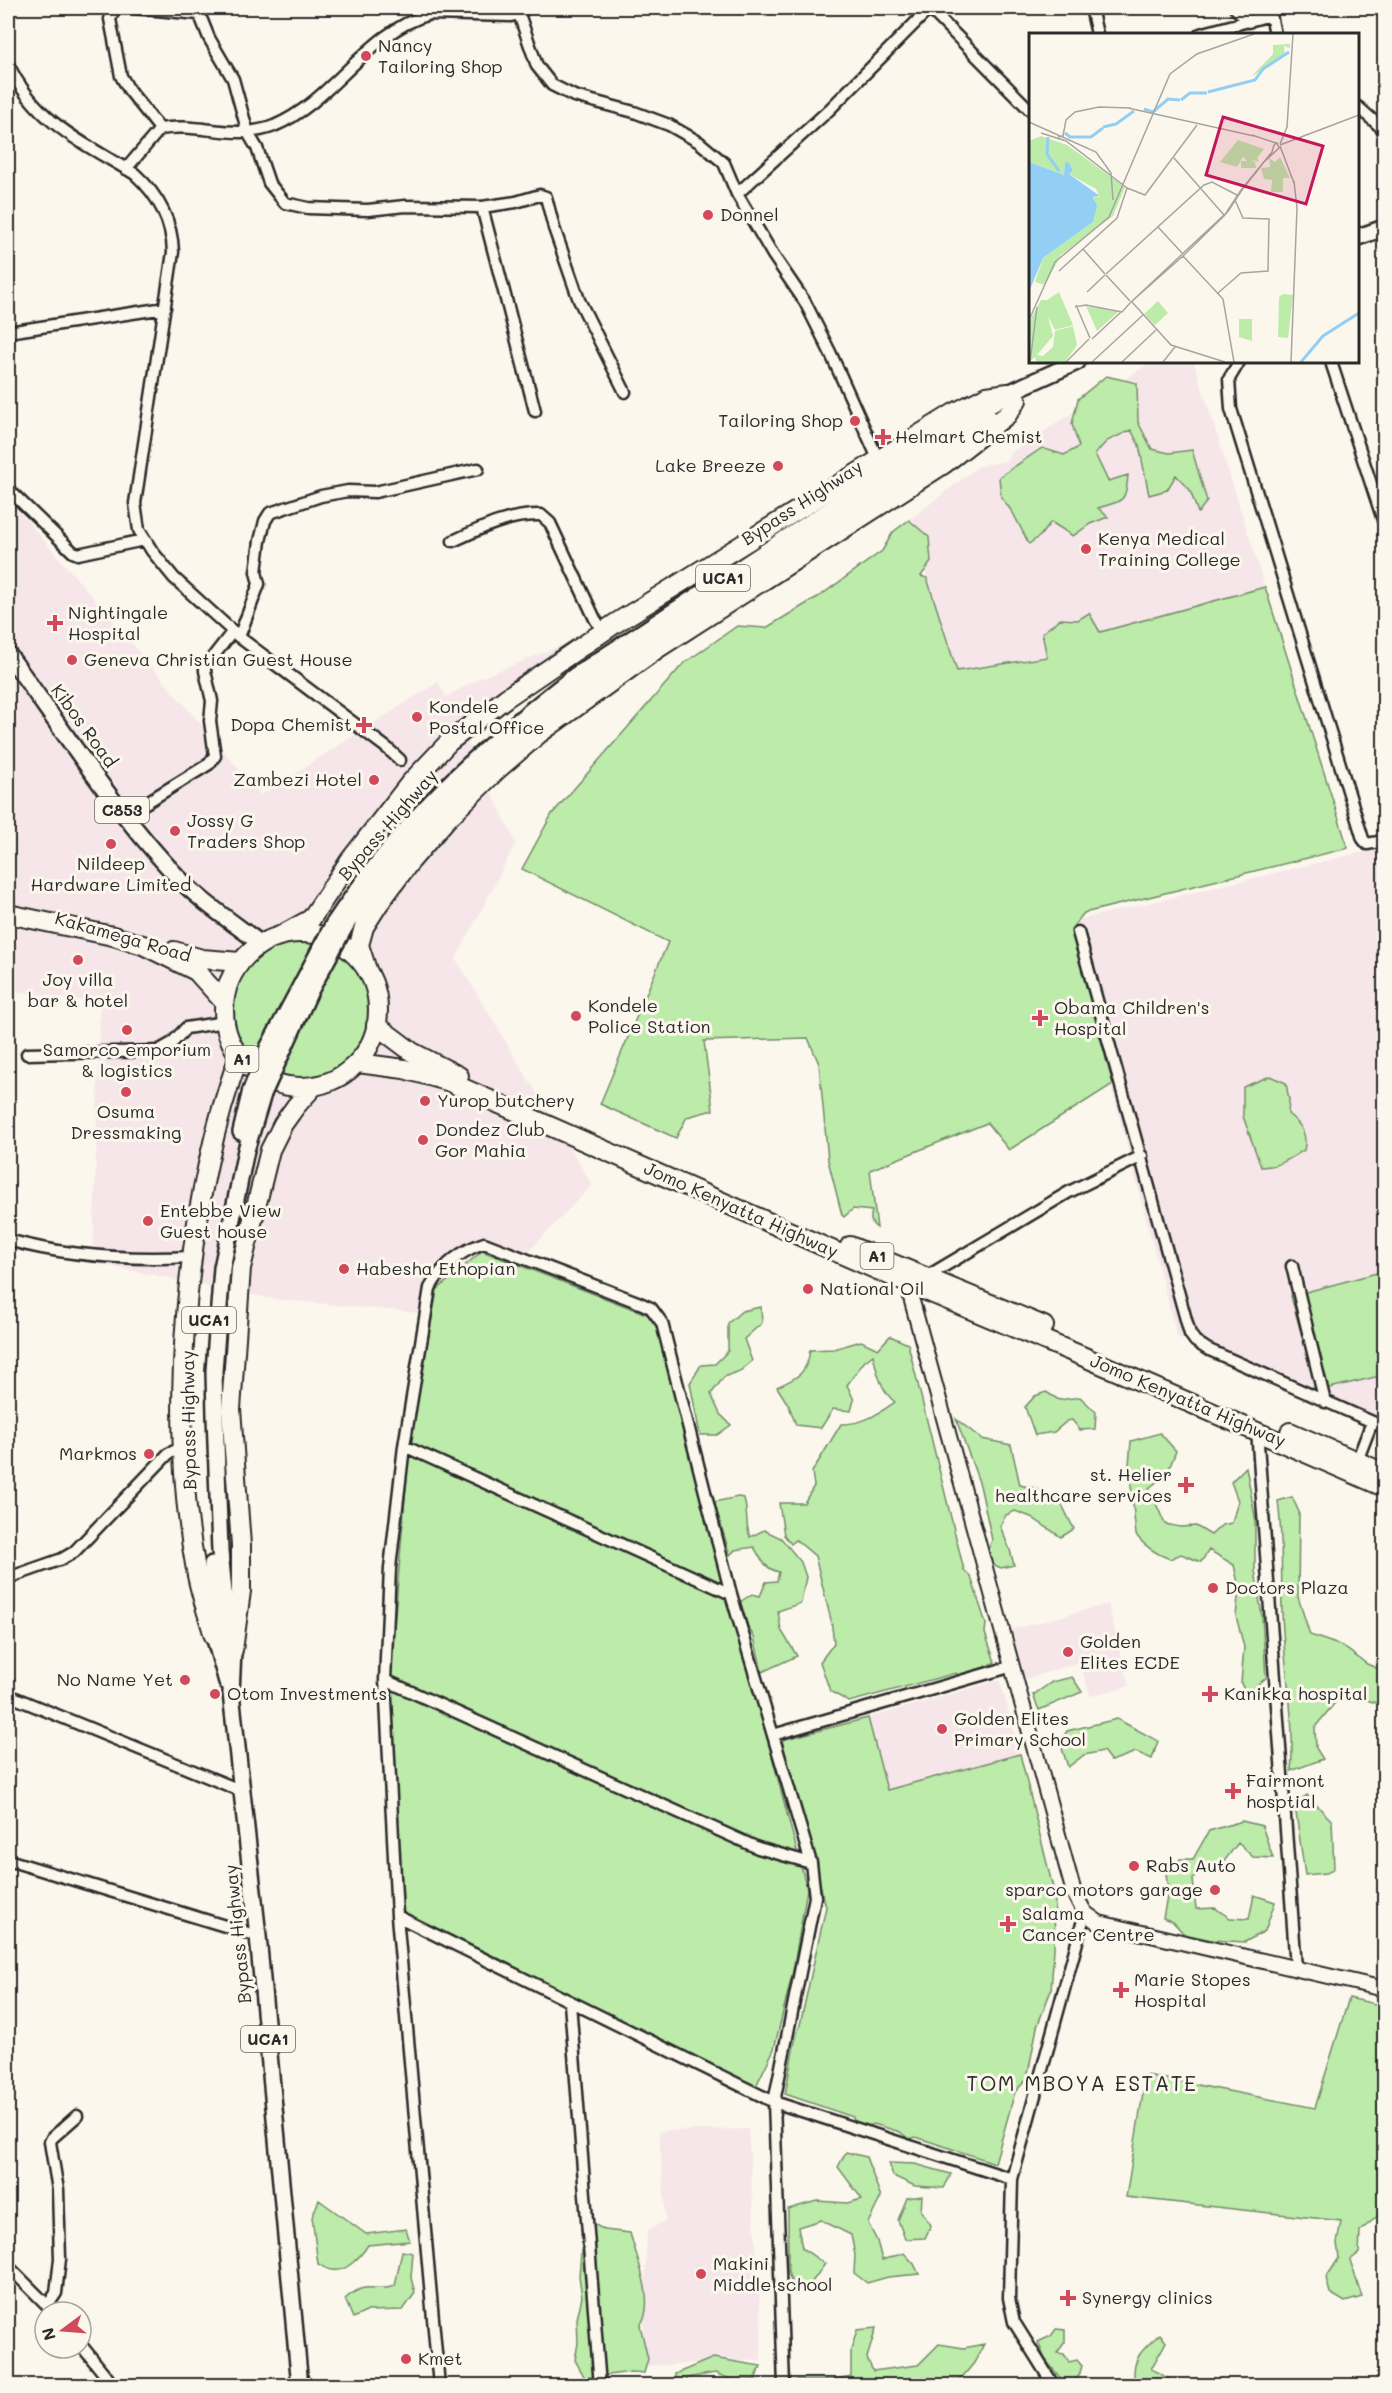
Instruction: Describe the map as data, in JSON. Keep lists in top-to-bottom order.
{
  "streets": {
    "highway": ["Kakamega Road", "A1", "Jomo Kenyatta Highway"],
    "main road": [
      "Bypass Highway",
      "UCA1",
      "Kibos Road",
      "C853"
    ]
  },
  "crossings": [
    ["Kibos Road", "Kakamega Road"],
    ["Kibos Road", "A1"],
    ["Kibos Road", "Jomo Kenyatta Highway"],
    ["Kakamega Road", "A1"],
    ["Kakamega Road", "Jomo Kenyatta Highway"],
    ["A1", "Jomo Kenyatta Highway"]
  ],
  "districts": ["TOM MBOYA ESTATE"],
  "places": {
    "other": [
      "Nancy Tailoring Shop",
      "Donnel",
      "Tailoring Shop",
      "Lake Breeze",
      "Kenya Medical Training College",
      "Geneva Christian Guest House",
      "Kondele Postal Office",
      "Zambezi Hotel",
      "Jossy G Traders Shop",
      "Nildeep Hardware Limited",
      "Joy villa bar & hotel",
      "Kondele Police Station",
      "Samorco emporium & logistics",
      "Osuma Dressmaking",
      "Yurop butchery",
      "Dondez Club Gor Mahia",
      "Entebbe View Guest house",
      "Habesha Ethopian",
      "National Oil",
      "Markmos",
      "Doctors Plaza",
      "Golden Elites ECDE",
      "No Name Yet",
      "Otom Investments",
      "Golden Elites Primary School",
      "Rabs Auto",
      "sparco motors garage",
      "Makini Middle school",
      "Kmet"
    ],
    "health": [
      "Helmart Chemist",
      "Nightingale Hospital",
      "Dopa Chemist",
      "Obama Children's Hospital",
      "st. Helier healthcare services",
      "Kanikka hospital",
      "Fairmont hosptial",
      "Salama Cancer Centre",
      "Marie Stopes Hospital",
      "Synergy clinics"
    ]
  },
  "north": "left"
}
